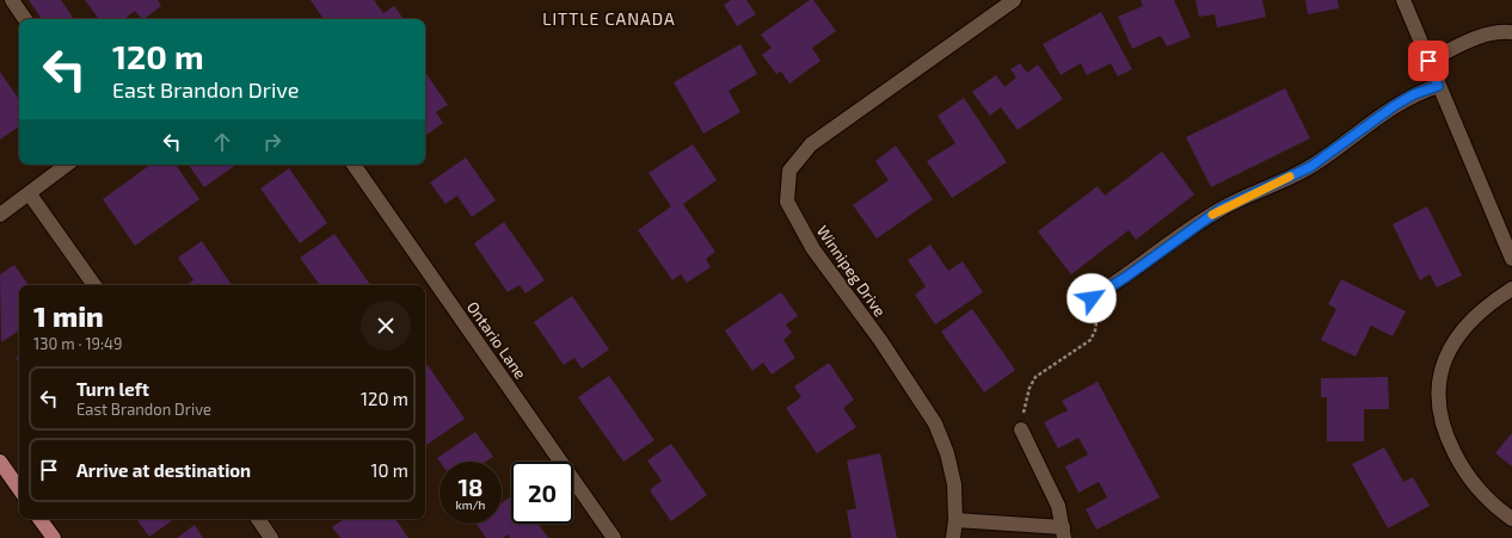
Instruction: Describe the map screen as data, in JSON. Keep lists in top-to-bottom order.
{
  "streets": {
    "street": ["Winnipeg Drive", "Ontario Lane"]
  },
  "districts": ["LITTLE CANADA"],
  "page": {
    "turn": ["120 m", "East Brandon Drive"],
    "heading": ["1 min", "130 m · 19:49"],
    "list": [
      {
        "name": "Turn left",
        "note": "East Brandon Drive",
        "value": "120 m"
      },
      {
        "name": "Arrive at destination",
        "value": "10 m"
      }
    ],
    "speed": "18 km/h",
    "limit": "20"
  }
}
